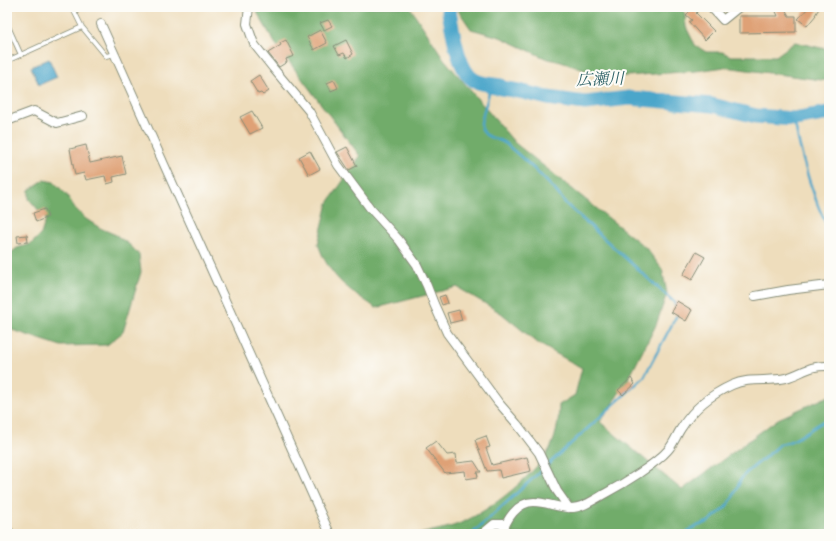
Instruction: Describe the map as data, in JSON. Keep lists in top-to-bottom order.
{
  "water": ["広瀬川"]
}
